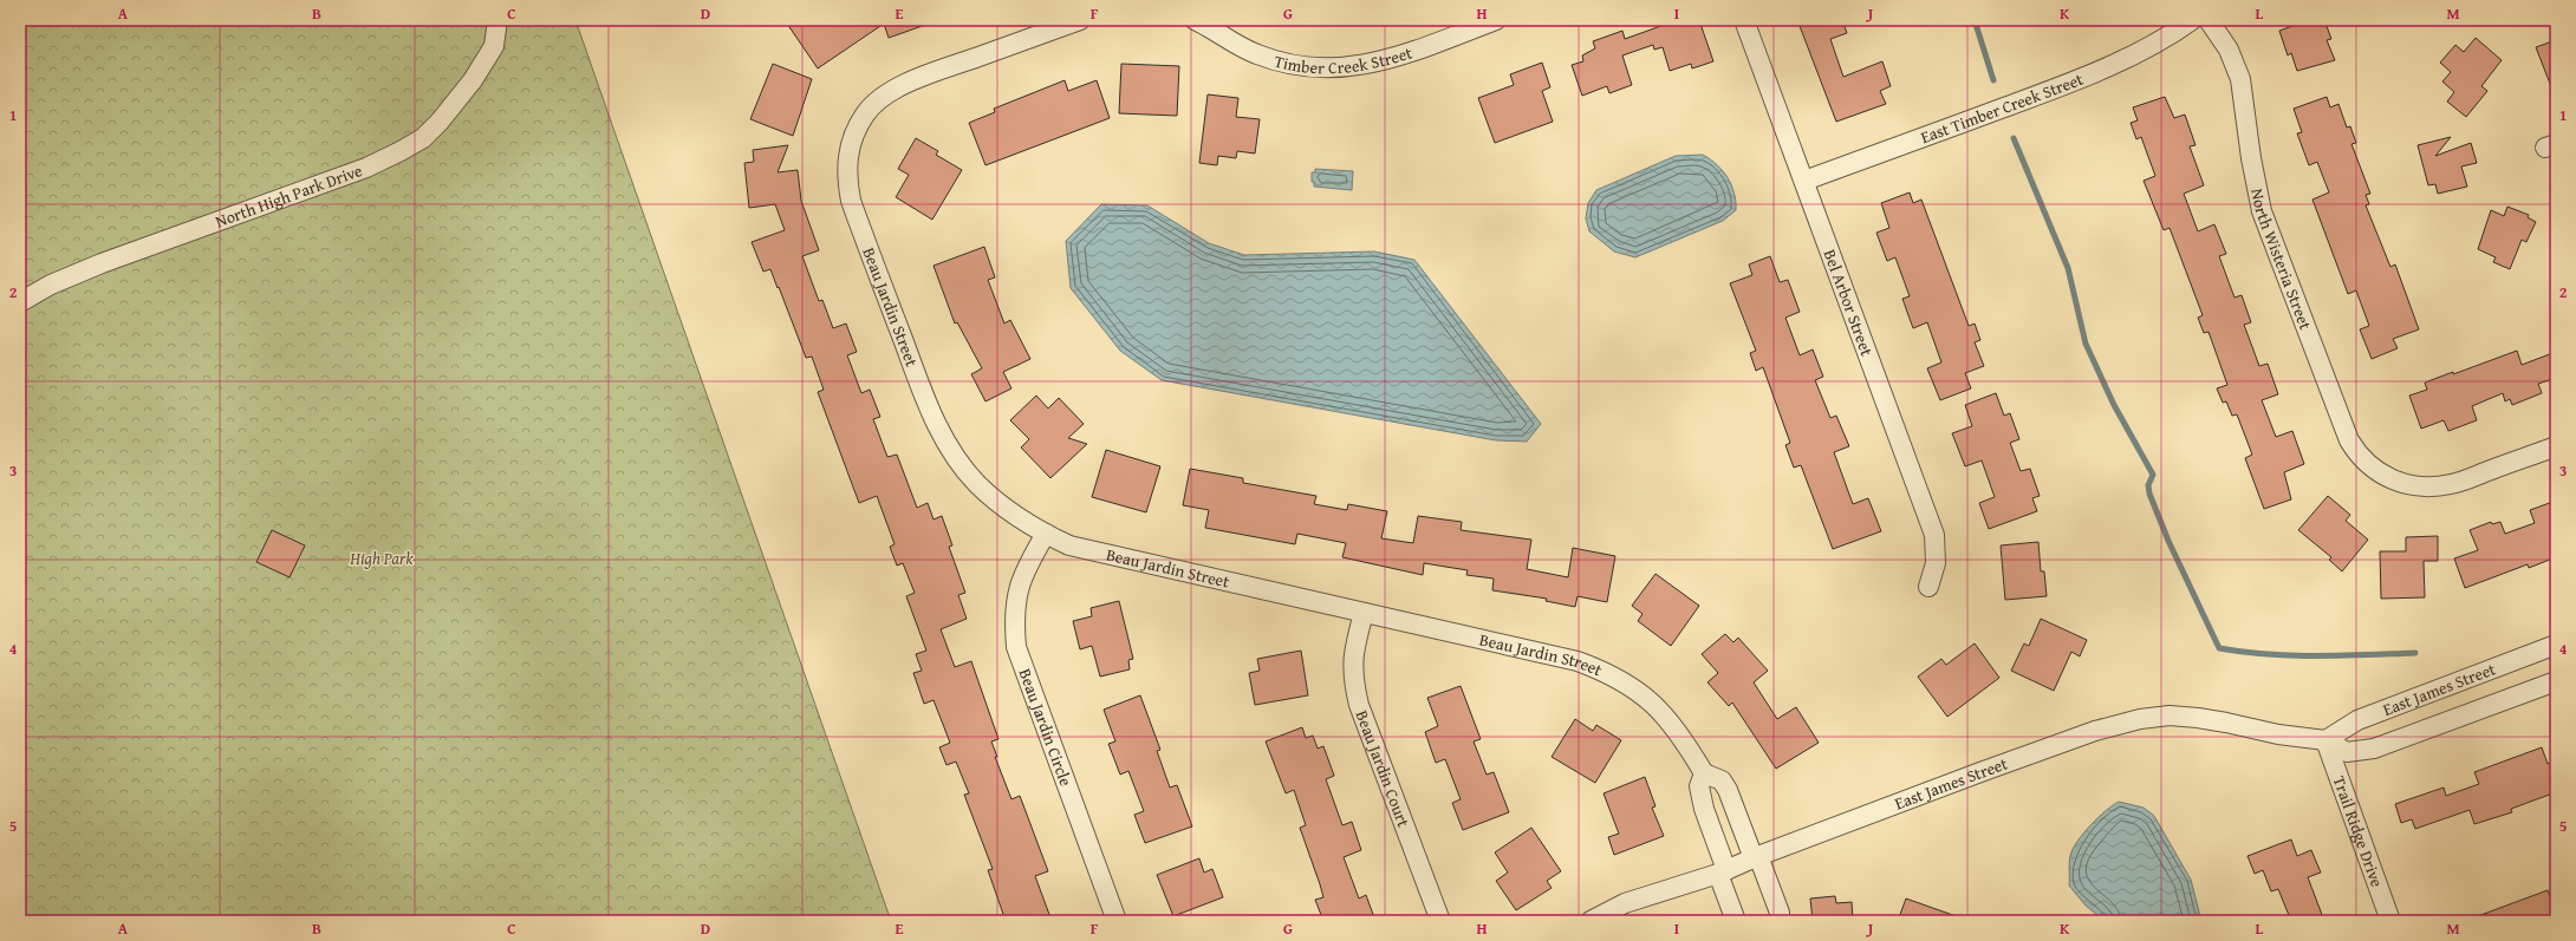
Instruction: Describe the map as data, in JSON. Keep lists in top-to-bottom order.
{
  "streets": {
    "street": [
      "Timber Creek Street",
      "East Timber Creek Street",
      "North High Park Drive",
      "North Wisteria Street",
      "Bel Arbor Street",
      "Beau Jardin Street",
      "East James Street",
      "Beau Jardin Circle",
      "Beau Jardin Court",
      "Trail Ridge Drive"
    ]
  },
  "crossings": [
    ["East Timber Creek Street", "Bel Arbor Street"],
    ["Beau Jardin Street", "Beau Jardin Circle"],
    ["Beau Jardin Street", "Beau Jardin Court"],
    ["East James Street", "Trail Ridge Drive"]
  ],
  "parks": ["High Park"],
  "grid": {
    "columns": [
      "A",
      "B",
      "C",
      "D",
      "E",
      "F",
      "G",
      "H",
      "I",
      "J",
      "K",
      "L",
      "M"
    ],
    "rows": [
      "1",
      "2",
      "3",
      "4",
      "5"
    ]
  }
}
